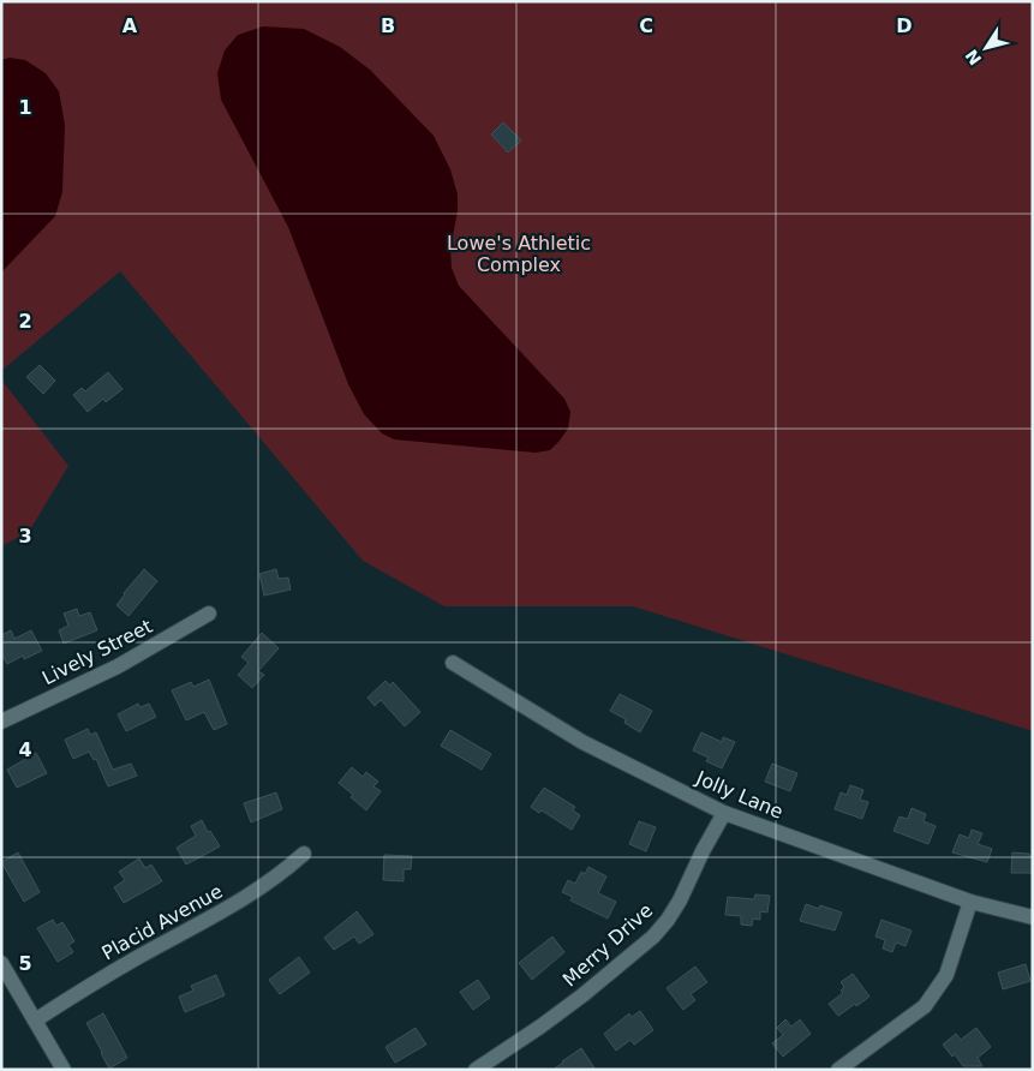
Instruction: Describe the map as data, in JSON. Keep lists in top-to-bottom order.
{
  "streets": {
    "street": [
      "Lively Street",
      "Jolly Lane",
      "Placid Avenue",
      "Merry Drive"
    ]
  },
  "crossings": [
    ["Jolly Lane", "Merry Drive"]
  ],
  "parks": ["Lowe's Athletic Complex"],
  "north": "bottom left",
  "grid": {
    "columns": [
      "A",
      "B",
      "C",
      "D"
    ],
    "rows": [
      "1",
      "2",
      "3",
      "4",
      "5"
    ]
  }
}
